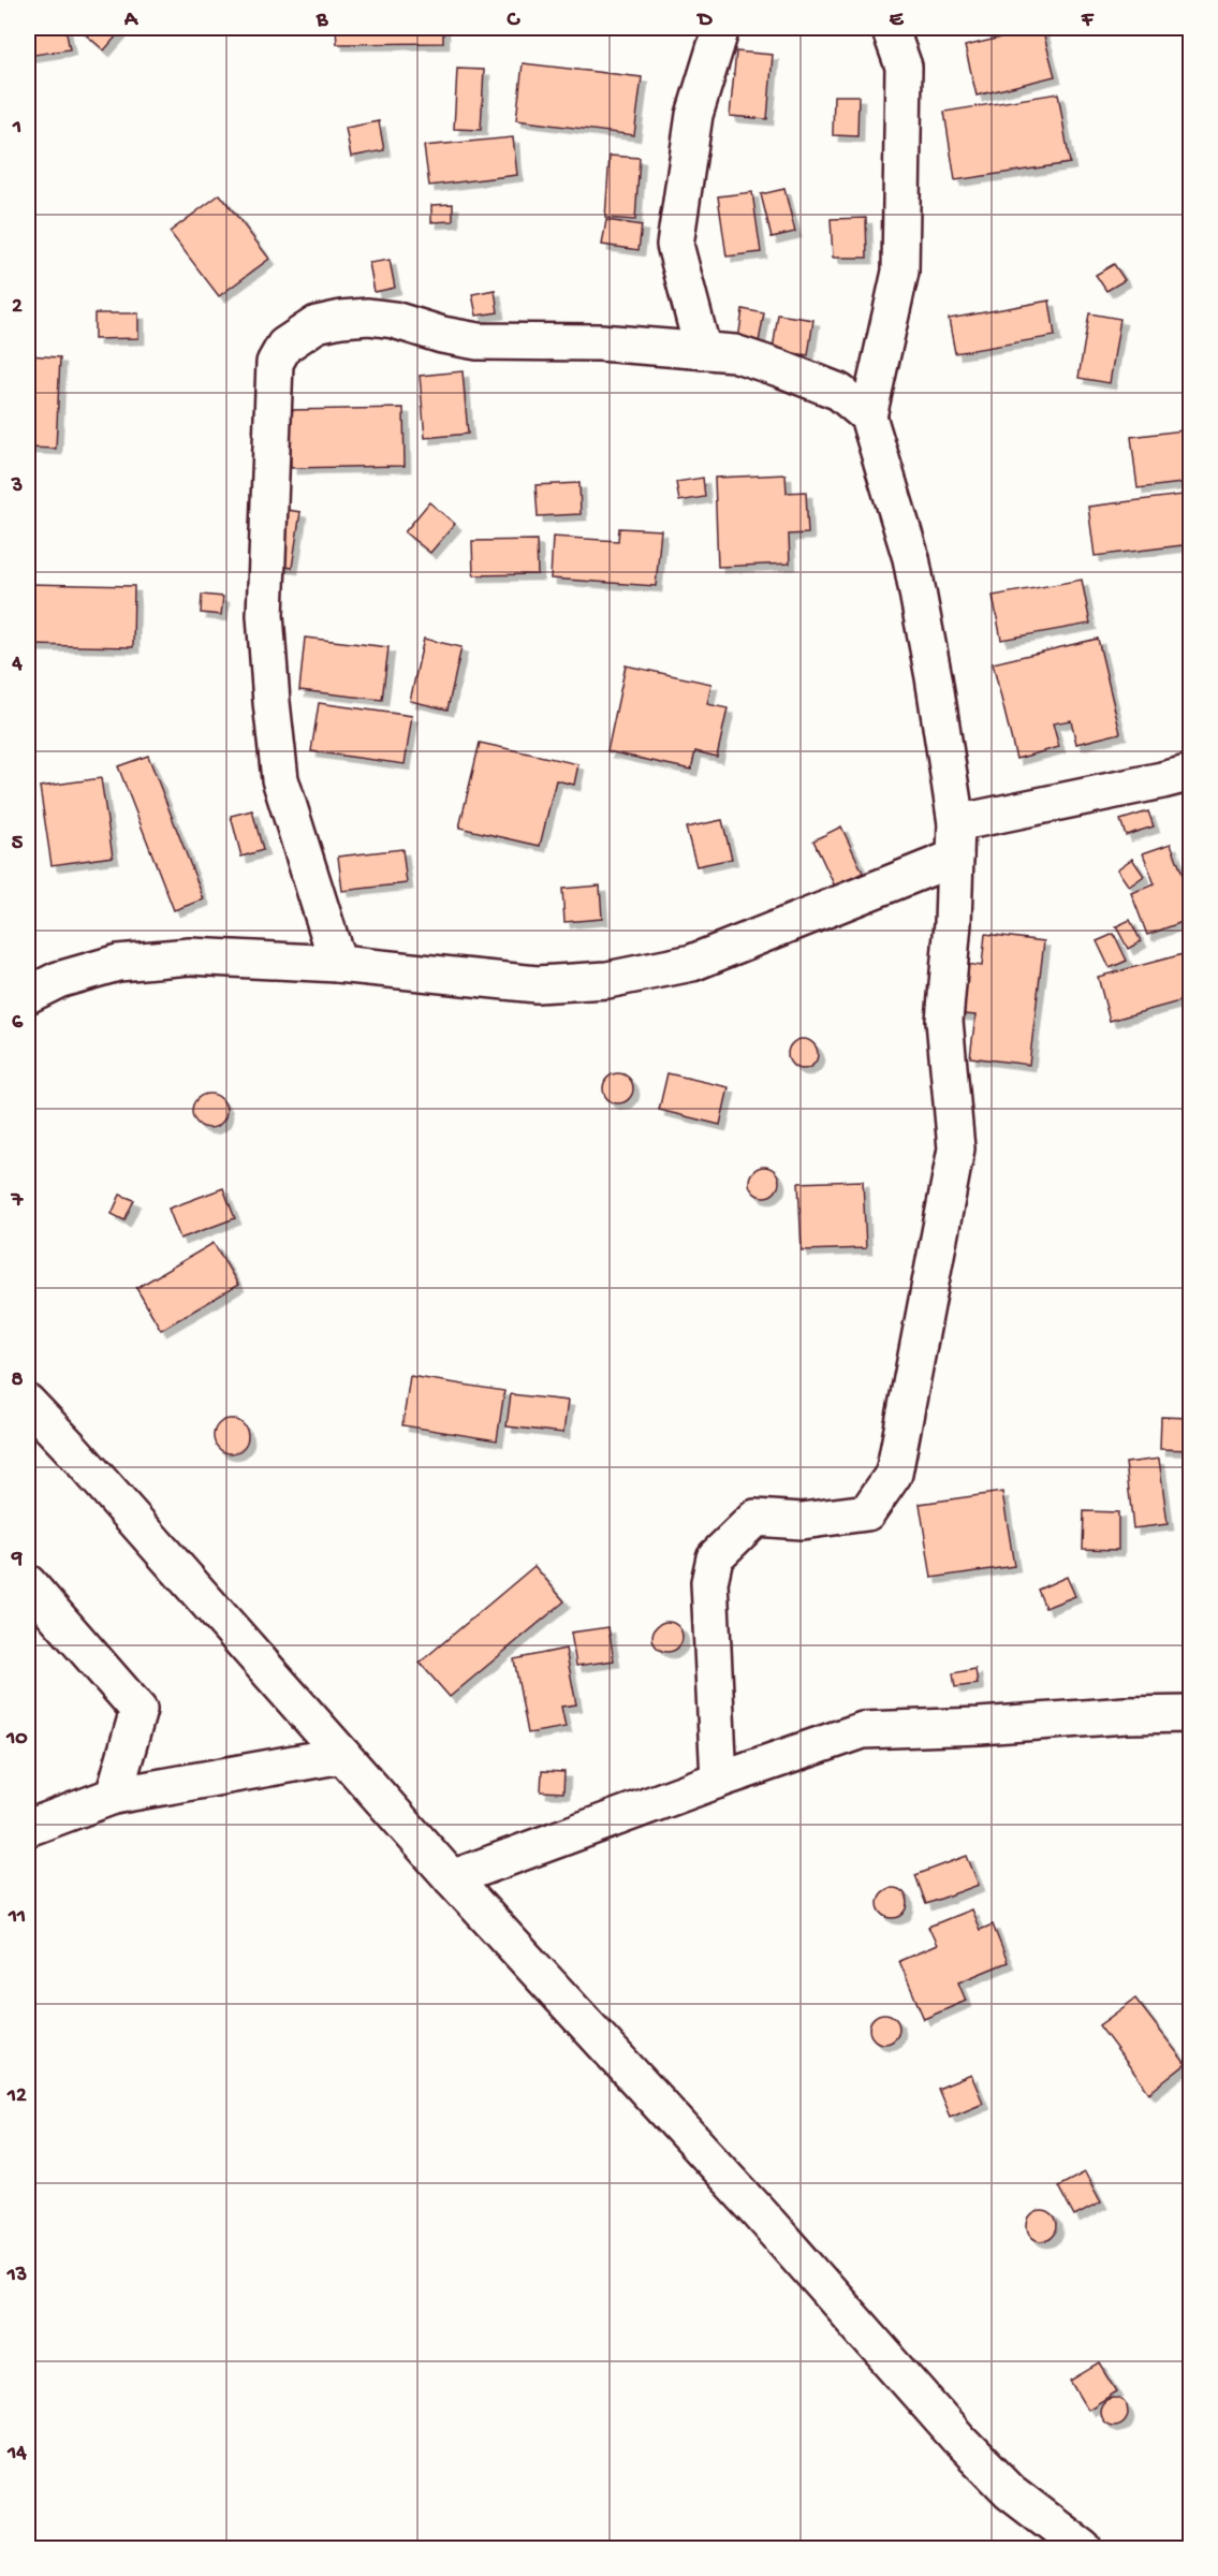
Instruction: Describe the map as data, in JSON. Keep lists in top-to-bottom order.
{
  "grid": {
    "columns": [
      "A",
      "B",
      "C",
      "D",
      "E",
      "F"
    ],
    "rows": [
      "1",
      "2",
      "3",
      "4",
      "5",
      "6",
      "7",
      "8",
      "9",
      "10",
      "11",
      "12",
      "13",
      "14"
    ]
  }
}
